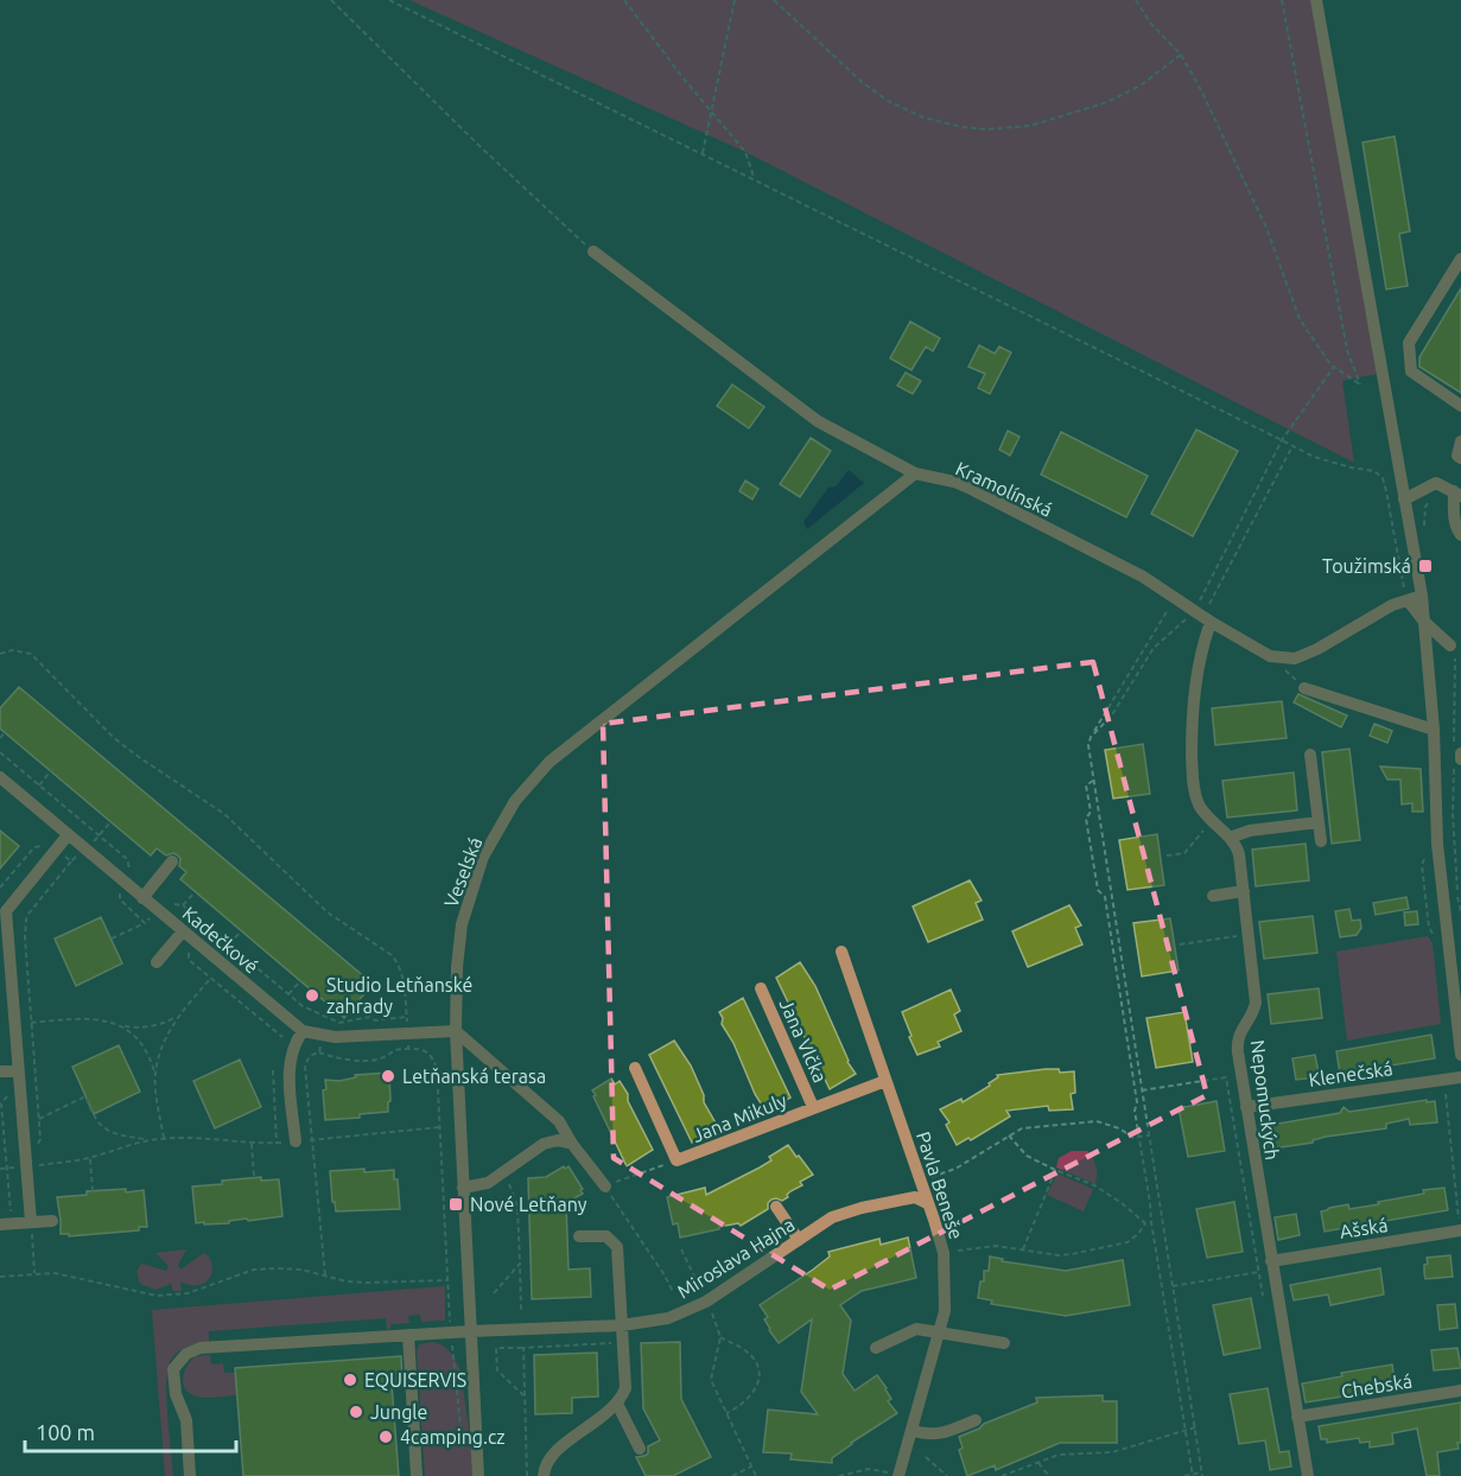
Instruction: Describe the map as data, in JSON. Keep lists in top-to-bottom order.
{
  "streets": {
    "street": [
      "Kramolínská",
      "Veselská",
      "Kadečkové",
      "Jana Vlčka",
      "Klenečská",
      "Nepomuckých",
      "Jana Mikuly",
      "Pavla Beneše",
      "Ašská",
      "Miroslava Hajna",
      "Chebská"
    ]
  },
  "crossings": [
    ["Kramolínská", "Veselská"],
    ["Kramolínská", "Nepomuckých"],
    ["Veselská", "Miroslava Hajna"],
    ["Jana Vlčka", "Jana Mikuly"],
    ["Klenečská", "Nepomuckých"],
    ["Nepomuckých", "Ašská"],
    ["Nepomuckých", "Chebská"],
    ["Jana Mikuly", "Pavla Beneše"],
    ["Pavla Beneše", "Miroslava Hajna"]
  ],
  "places": {
    "transit": ["Toužimská", "Nové Letňany"],
    "other": [
      "Studio Letňanské zahrady",
      "Letňanská terasa",
      "EQUISERVIS",
      "Jungle",
      "4camping.cz"
    ]
  },
  "scale_bar": "100 m"
}
